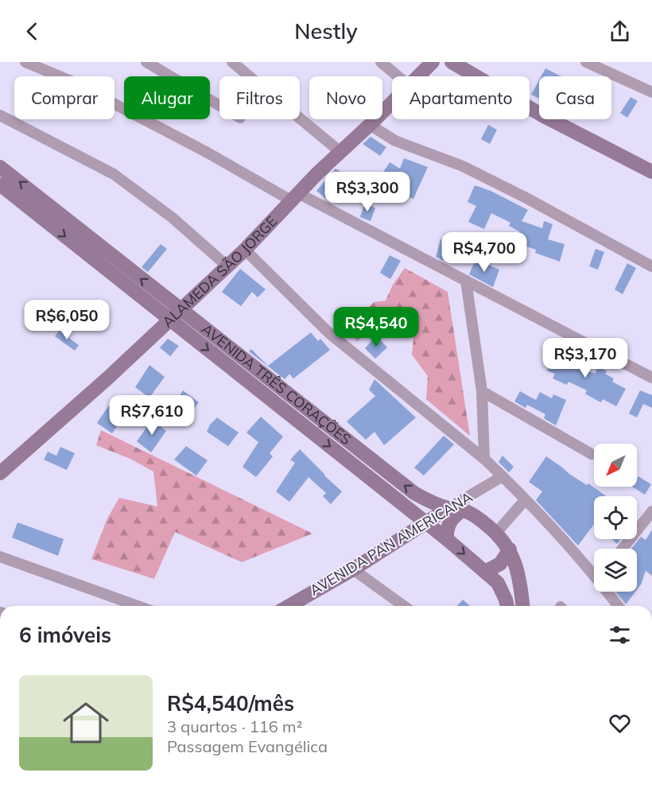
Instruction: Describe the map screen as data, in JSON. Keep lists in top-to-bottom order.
{
  "streets": {
    "street": ["ALAMEDA SÃO JORGE", "AVENIDA TRÊS CORAÇÕES", "AVENIDA PAN AMERICANA"]
  },
  "crossings": [
    ["ALAMEDA SÃO JORGE", "AVENIDA TRÊS CORAÇÕES"],
    ["AVENIDA TRÊS CORAÇÕES", "AVENIDA PAN AMERICANA"]
  ],
  "north": "bottom left",
  "page": {
    "header": "Nestly",
    "chip": [
      "Comprar",
      "Alugar",
      "Filtros",
      "Novo",
      "Apartamento",
      "Casa"
    ],
    "price": [
      "R$3,300",
      "R$4,700",
      "R$6,050",
      "R$4,540",
      "R$3,170",
      "R$7,610"
    ],
    "heading": "6 imóveis",
    "list": [
      {
        "name": "R$4,540/mês",
        "note": "3 quartos · 116 m² · Passagem Evangélica"
      }
    ]
  }
}
